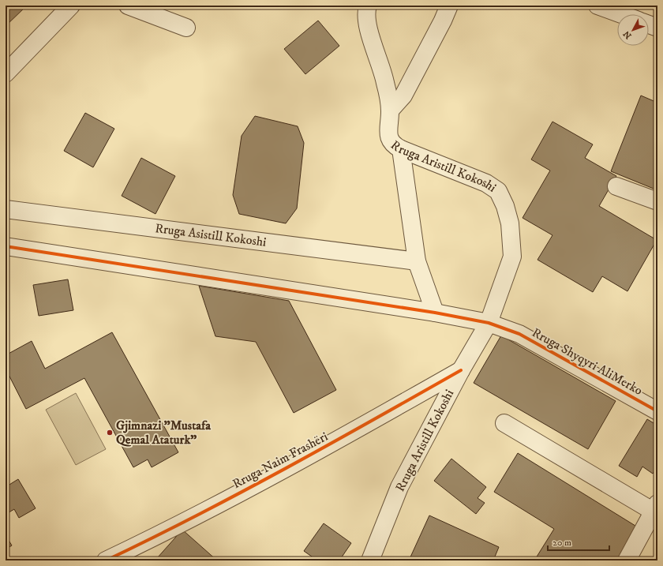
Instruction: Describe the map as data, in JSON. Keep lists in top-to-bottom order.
{
  "streets": {
    "street": [
      "Rruga Aristill Kokoshi",
      "Rruga Asistill Kokoshi",
      "Rruga Shyqyri AliMerko",
      "Rruga Naim Frashëri"
    ]
  },
  "crossings": [
    ["Rruga Aristill Kokoshi", "Rruga Shyqyri AliMerko"],
    ["Rruga Aristill Kokoshi", "Rruga Naim Frashëri"]
  ],
  "places": ["Gjimnazi \"Mustafa Qemal Ataturk\""],
  "scale_bar": "20 m",
  "north": "bottom left"
}
